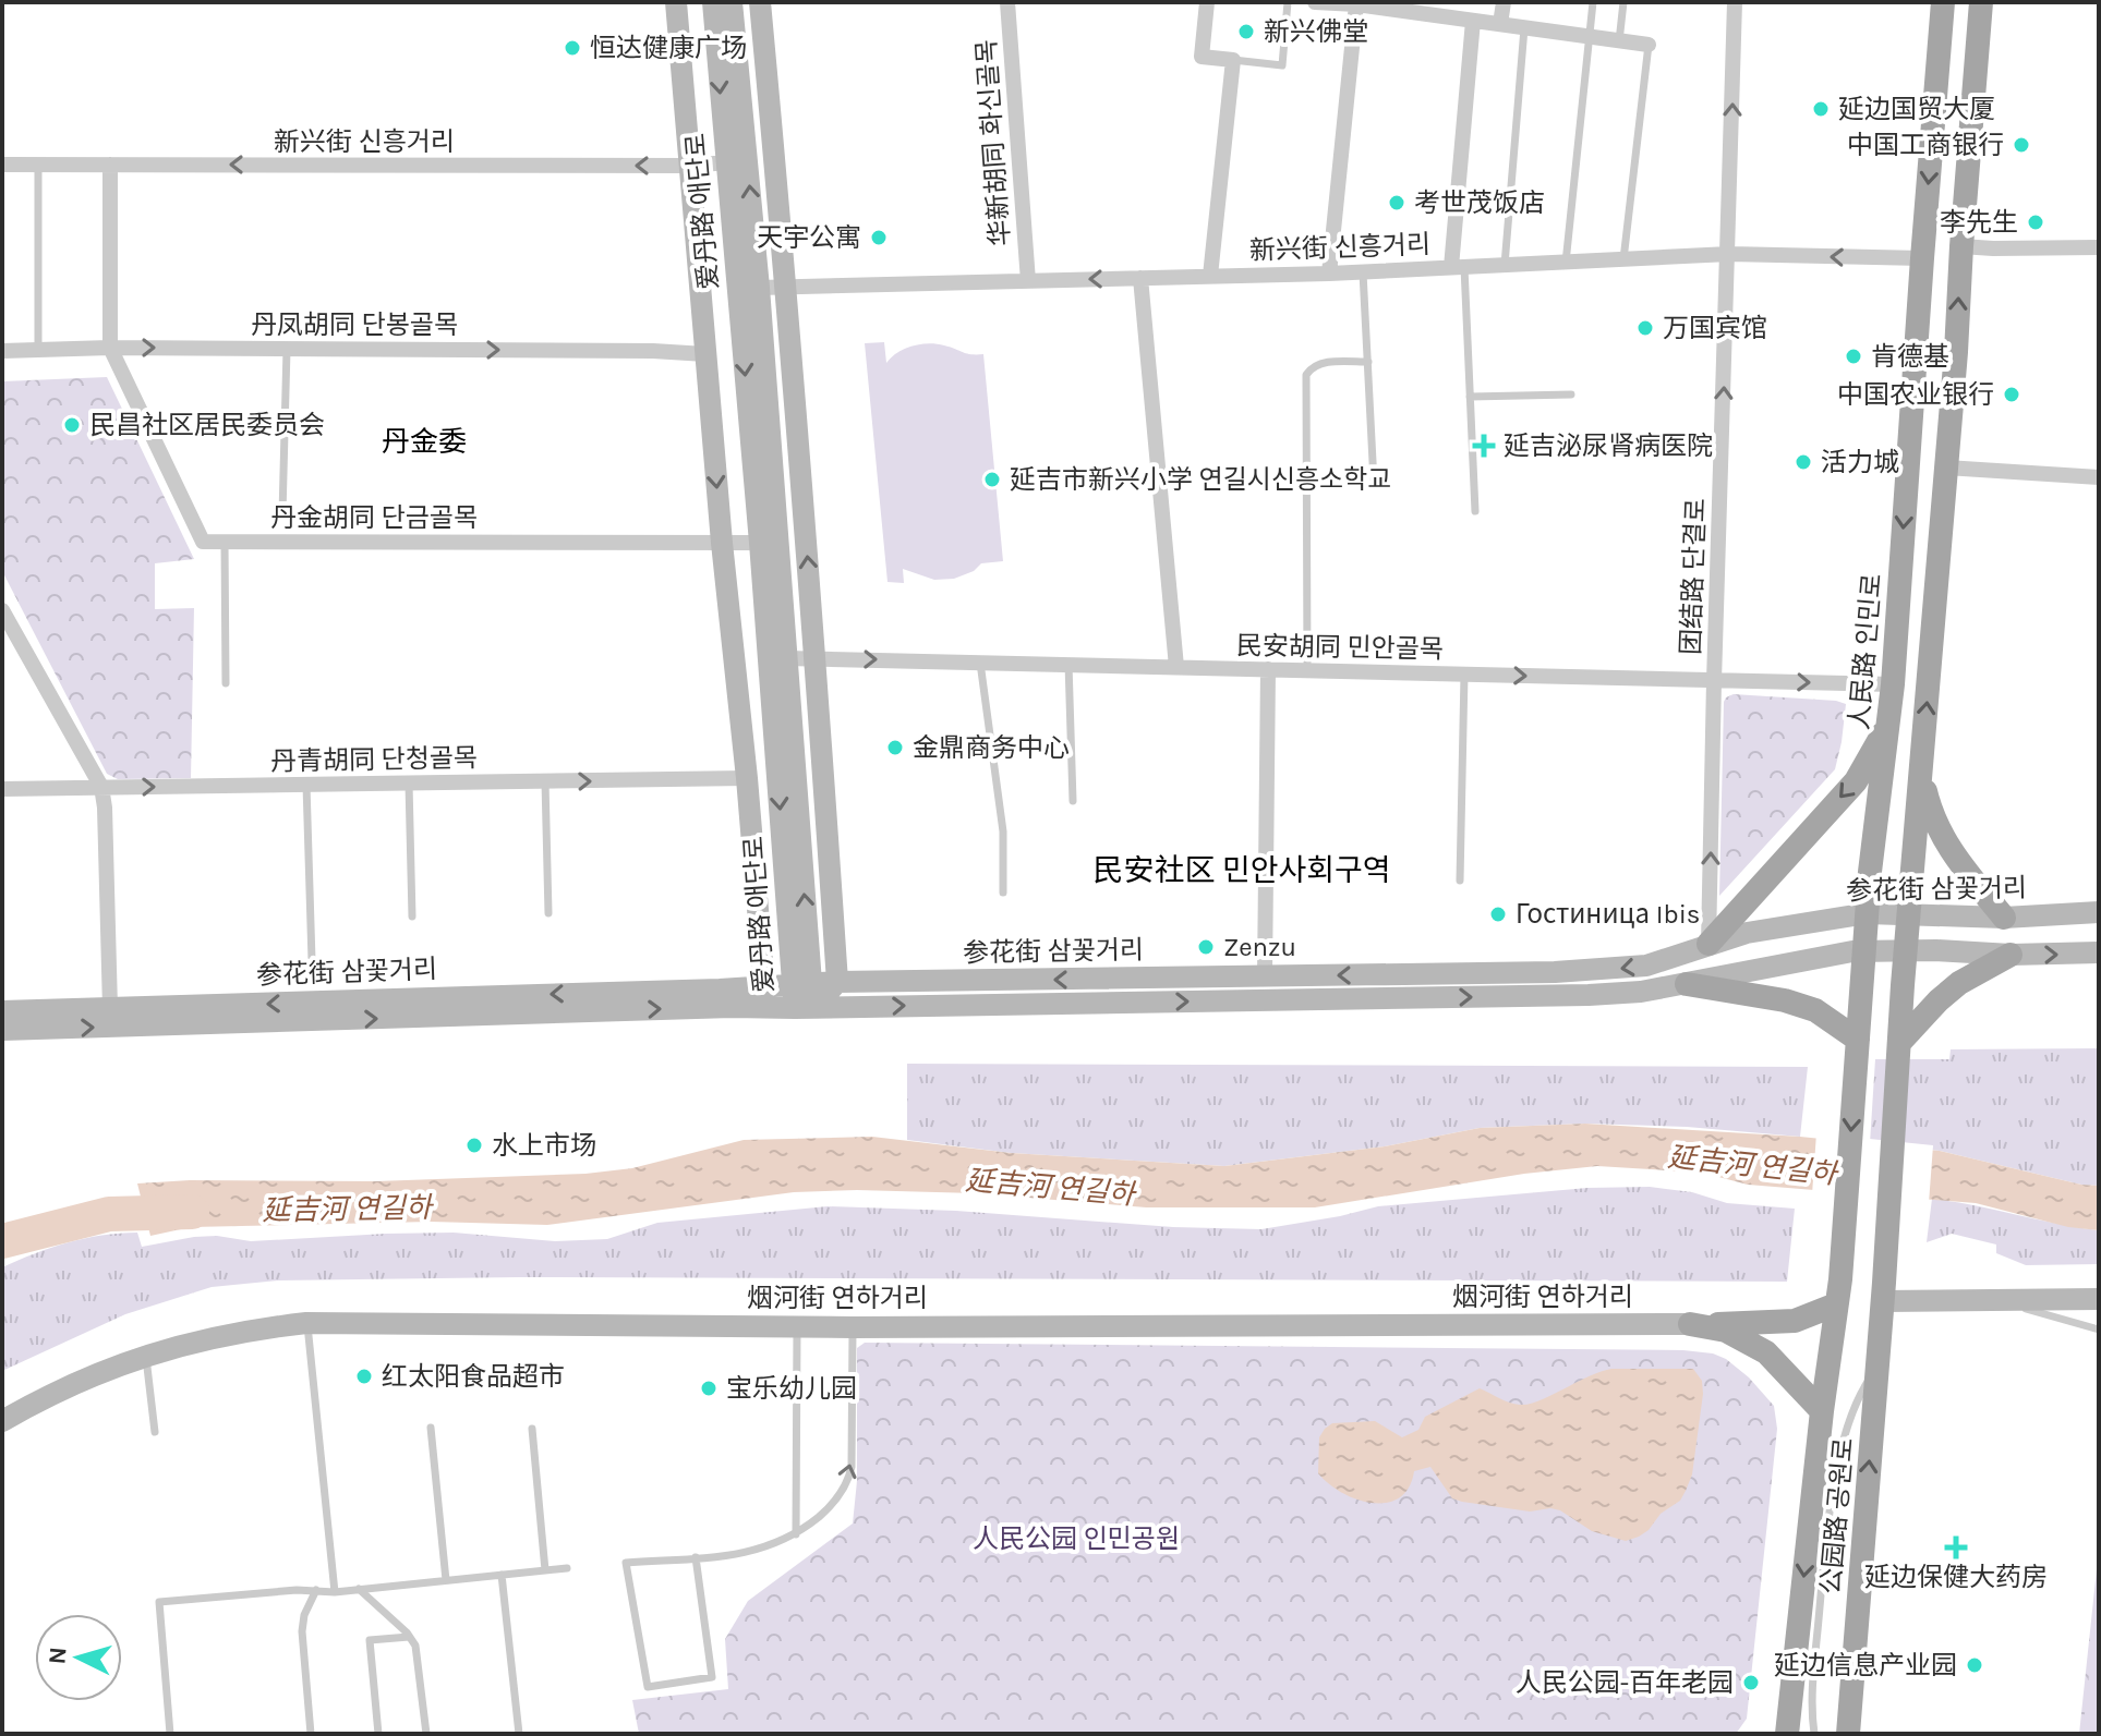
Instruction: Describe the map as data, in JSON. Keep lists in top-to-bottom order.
{
  "streets": {
    "main road": [
      "爱丹路 애단로",
      "人民路 인민로",
      "参花街 삼꽃거리",
      "烟河街 연하거리",
      "公园路 공원로"
    ],
    "street": [
      "新兴街 신흥거리",
      "华新胡同 화신골목",
      "丹凤胡同 단봉골목",
      "丹金胡同 단금골목",
      "团结路 단결로",
      "民安胡同 민안골목",
      "丹青胡同 단청골목"
    ]
  },
  "crossings": [
    ["新兴街 신흥거리", "华新胡同 화신골목"],
    ["新兴街 신흥거리", "爱丹路 애단로"],
    ["新兴街 신흥거리", "团结路 단결로"],
    ["新兴街 신흥거리", "人民路 인민로"],
    ["爱丹路 애단로", "丹凤胡同 단봉골목"],
    ["爱丹路 애단로", "丹金胡同 단금골목"],
    ["爱丹路 애단로", "民安胡同 민안골목"],
    ["爱丹路 애단로", "丹青胡同 단청골목"],
    ["爱丹路 애단로", "参花街 삼꽃거리"],
    ["团结路 단결로", "民安胡同 민안골목"],
    ["团结路 단결로", "参花街 삼꽃거리"],
    ["民安胡同 민안골목", "人民路 인민로"],
    ["人民路 인민로", "参花街 삼꽃거리"],
    ["人民路 인민로", "公园路 공원로"]
  ],
  "one_way": [
    "新兴街 신흥거리",
    "丹凤胡同 단봉골목",
    "团结路 단결로",
    "民安胡同 민안골목",
    "丹青胡同 단청골목"
  ],
  "districts": ["丹金委", "民安社区 민안사회구역"],
  "water": ["延吉河 연길하"],
  "parks": ["人民公园 인민공원"],
  "places": {
    "other": [
      "新兴佛堂",
      "恒达健康广场",
      "延边国贸大厦",
      "中国工商银行",
      "考世茂饭店",
      "李先生",
      "天宇公寓",
      "万国宾馆",
      "肯德基",
      "中国农业银行",
      "民昌社区居民委员会",
      "活力城",
      "延吉市新兴小学 연길시신흥소학교",
      "金鼎商务中心",
      "Гостиница Ibis",
      "Zenzu",
      "水上市场",
      "红太阳食品超市",
      "宝乐幼儿园",
      "延边信息产业园",
      "人民公园-百年老园"
    ],
    "health": ["延吉泌尿肾病医院", "延边保健大药房"]
  },
  "north": "left"
}
